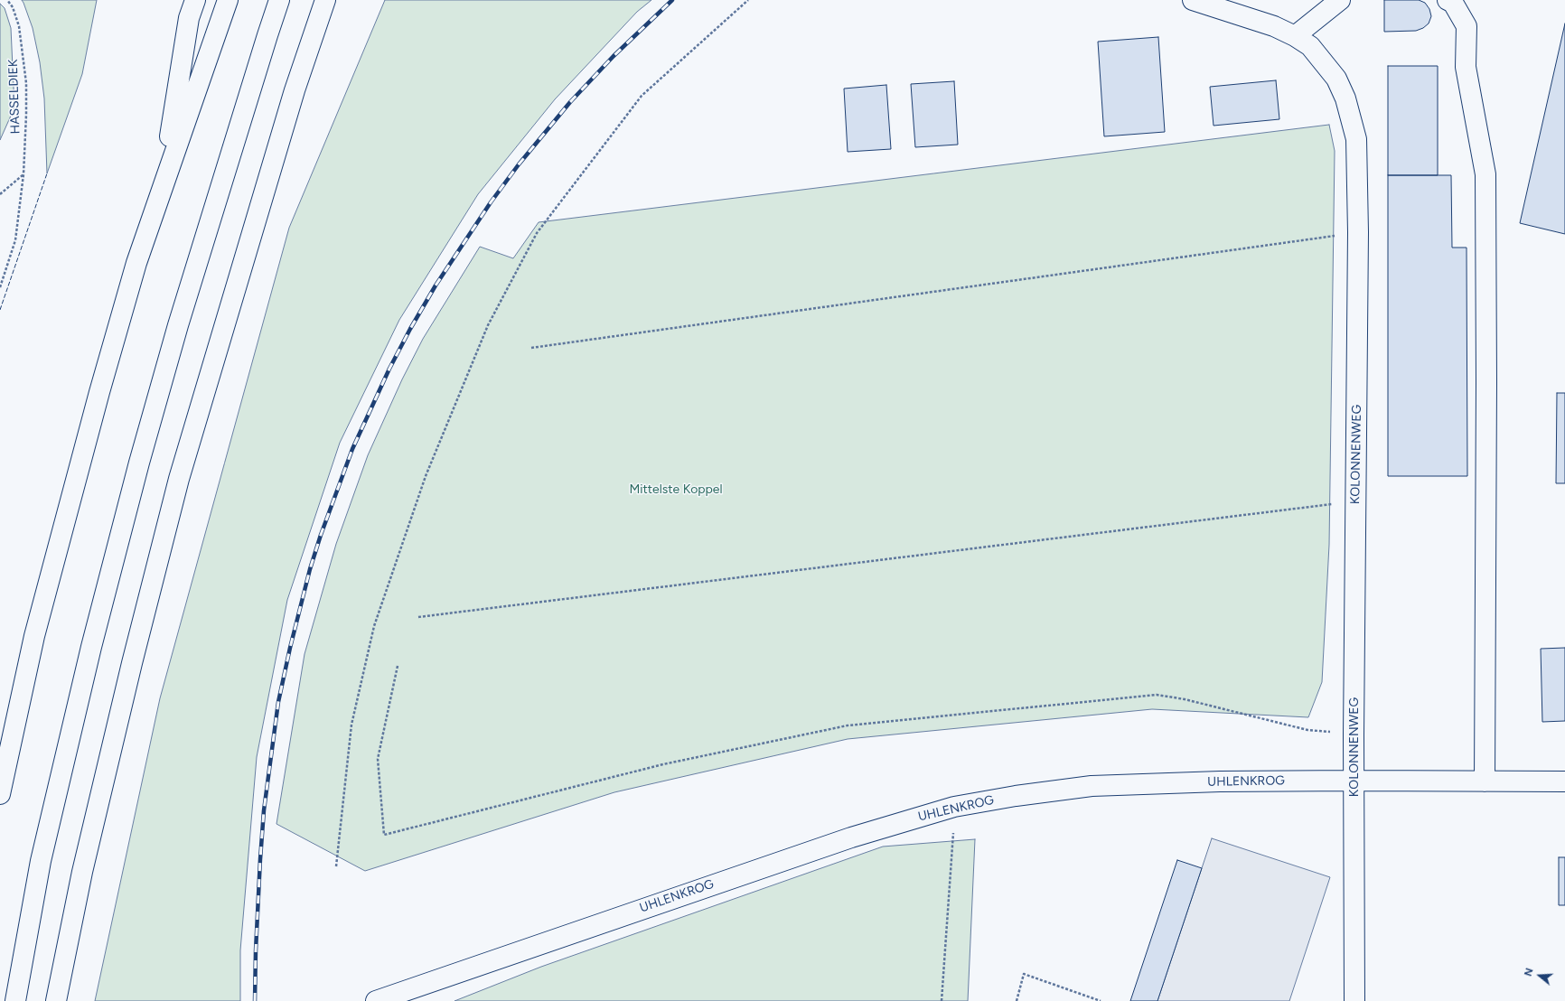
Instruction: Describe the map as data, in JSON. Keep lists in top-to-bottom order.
{
  "streets": {
    "main road": ["KOLONNENWEG", "UHLENKROG"],
    "path": ["HASSELDIEK"]
  },
  "crossings": [
    ["KOLONNENWEG", "UHLENKROG"]
  ],
  "parks": ["Mittelste Koppel"],
  "north": "left"
}
